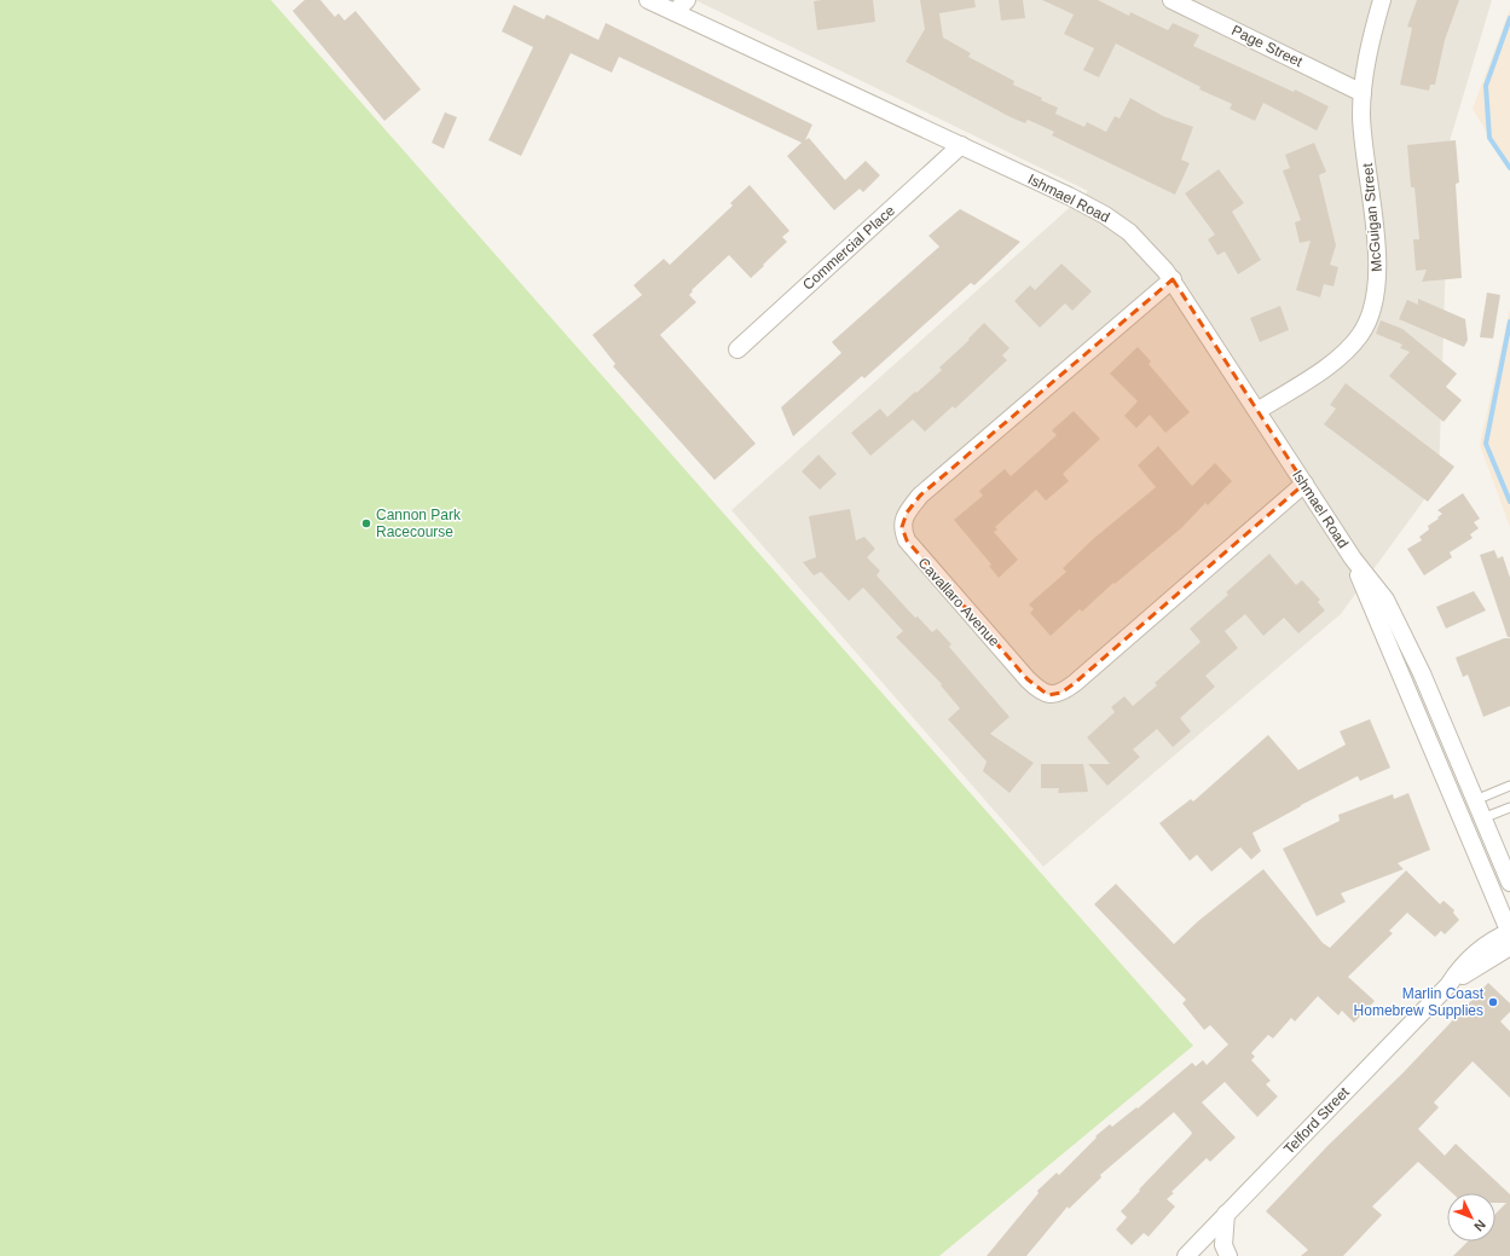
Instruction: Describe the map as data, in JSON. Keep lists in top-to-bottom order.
{
  "streets": {
    "street": [
      "Page Street",
      "Ishmael Road",
      "McGuigan Street",
      "Commercial Place",
      "Cavallaro Avenue",
      "Telford Street"
    ]
  },
  "crossings": [
    ["Page Street", "McGuigan Street"],
    ["Ishmael Road", "McGuigan Street"],
    ["Ishmael Road", "Commercial Place"],
    ["Ishmael Road", "Cavallaro Avenue"],
    ["Ishmael Road", "Telford Street"]
  ],
  "places": ["Cannon Park Racecourse", "Marlin Coast Homebrew Supplies"],
  "north": "bottom right"
}
